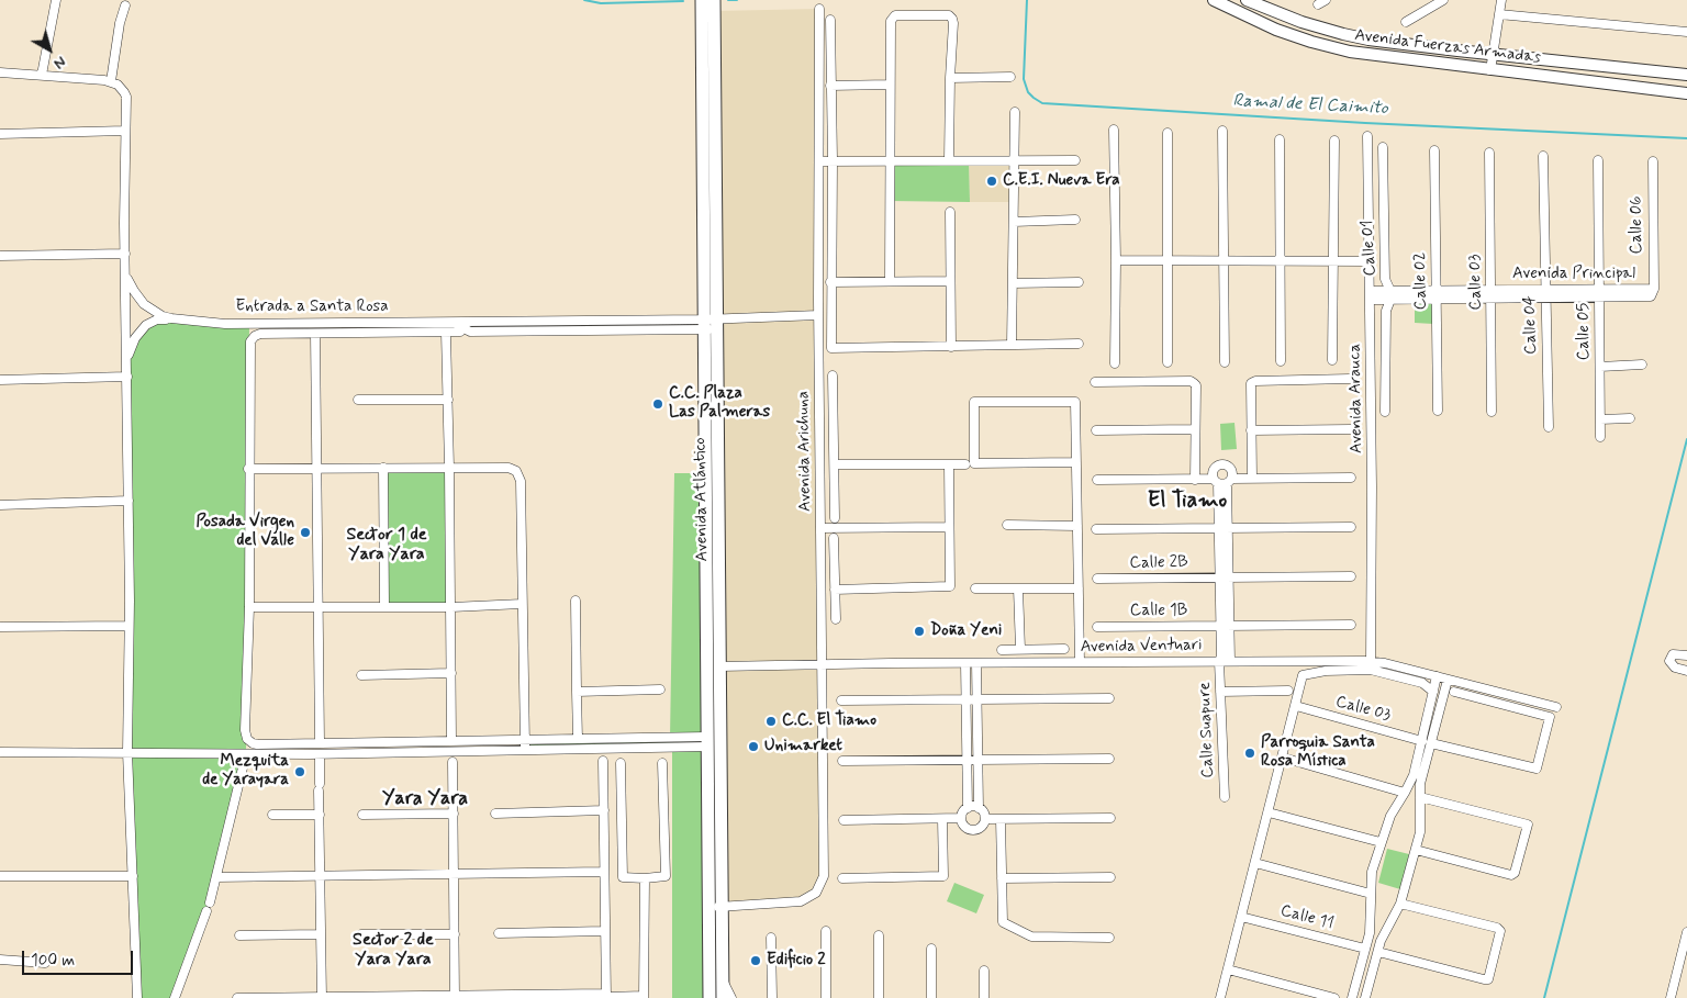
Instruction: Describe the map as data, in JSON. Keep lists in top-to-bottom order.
{
  "streets": {
    "main road": ["Avenida Atlántico"],
    "street": [
      "Avenida Fuerzas Armadas",
      "Calle 06",
      "Calle 01",
      "Avenida Principal",
      "Calle 02",
      "Calle 03",
      "Entrada a Santa Rosa",
      "Calle 04",
      "Calle 05",
      "Avenida Arauca",
      "Avenida Arichuna",
      "Calle 2B",
      "Calle 1B",
      "Avenida Ventuari",
      "Calle Suapure",
      "Calle 11"
    ]
  },
  "crossings": [
    ["Calle 06", "Avenida Principal"],
    ["Calle 01", "Avenida Principal"],
    ["Avenida Principal", "Calle 02"],
    ["Avenida Principal", "Calle 03"],
    ["Avenida Principal", "Calle 04"],
    ["Avenida Principal", "Calle 05"],
    ["Avenida Principal", "Avenida Arauca"],
    ["Entrada a Santa Rosa", "Avenida Atlántico"],
    ["Avenida Arauca", "Avenida Ventuari"],
    ["Avenida Arichuna", "Avenida Atlántico"],
    ["Avenida Arichuna", "Avenida Ventuari"],
    ["Avenida Atlántico", "Avenida Ventuari"],
    ["Calle 2B", "Calle Suapure"],
    ["Calle 1B", "Calle Suapure"],
    ["Avenida Ventuari", "Calle Suapure"]
  ],
  "districts": [
    "El Tiamo",
    "Sector 1 de Yara Yara",
    "Yara Yara",
    "Sector 2 de Yara Yara"
  ],
  "water": ["Ramal de El Caimito"],
  "places": [
    "C.E.I. Nueva Era",
    "C.C. Plaza Las Palmeras",
    "Posada Virgen del Valle",
    "Doña Yeni",
    "C.C. El Tiamo",
    "Unimarket",
    "Parroquia Santa Rosa Mística",
    "Mezquita de Yarayara",
    "Edificio 2"
  ],
  "scale_bar": "100 m",
  "north": "bottom right"
}
